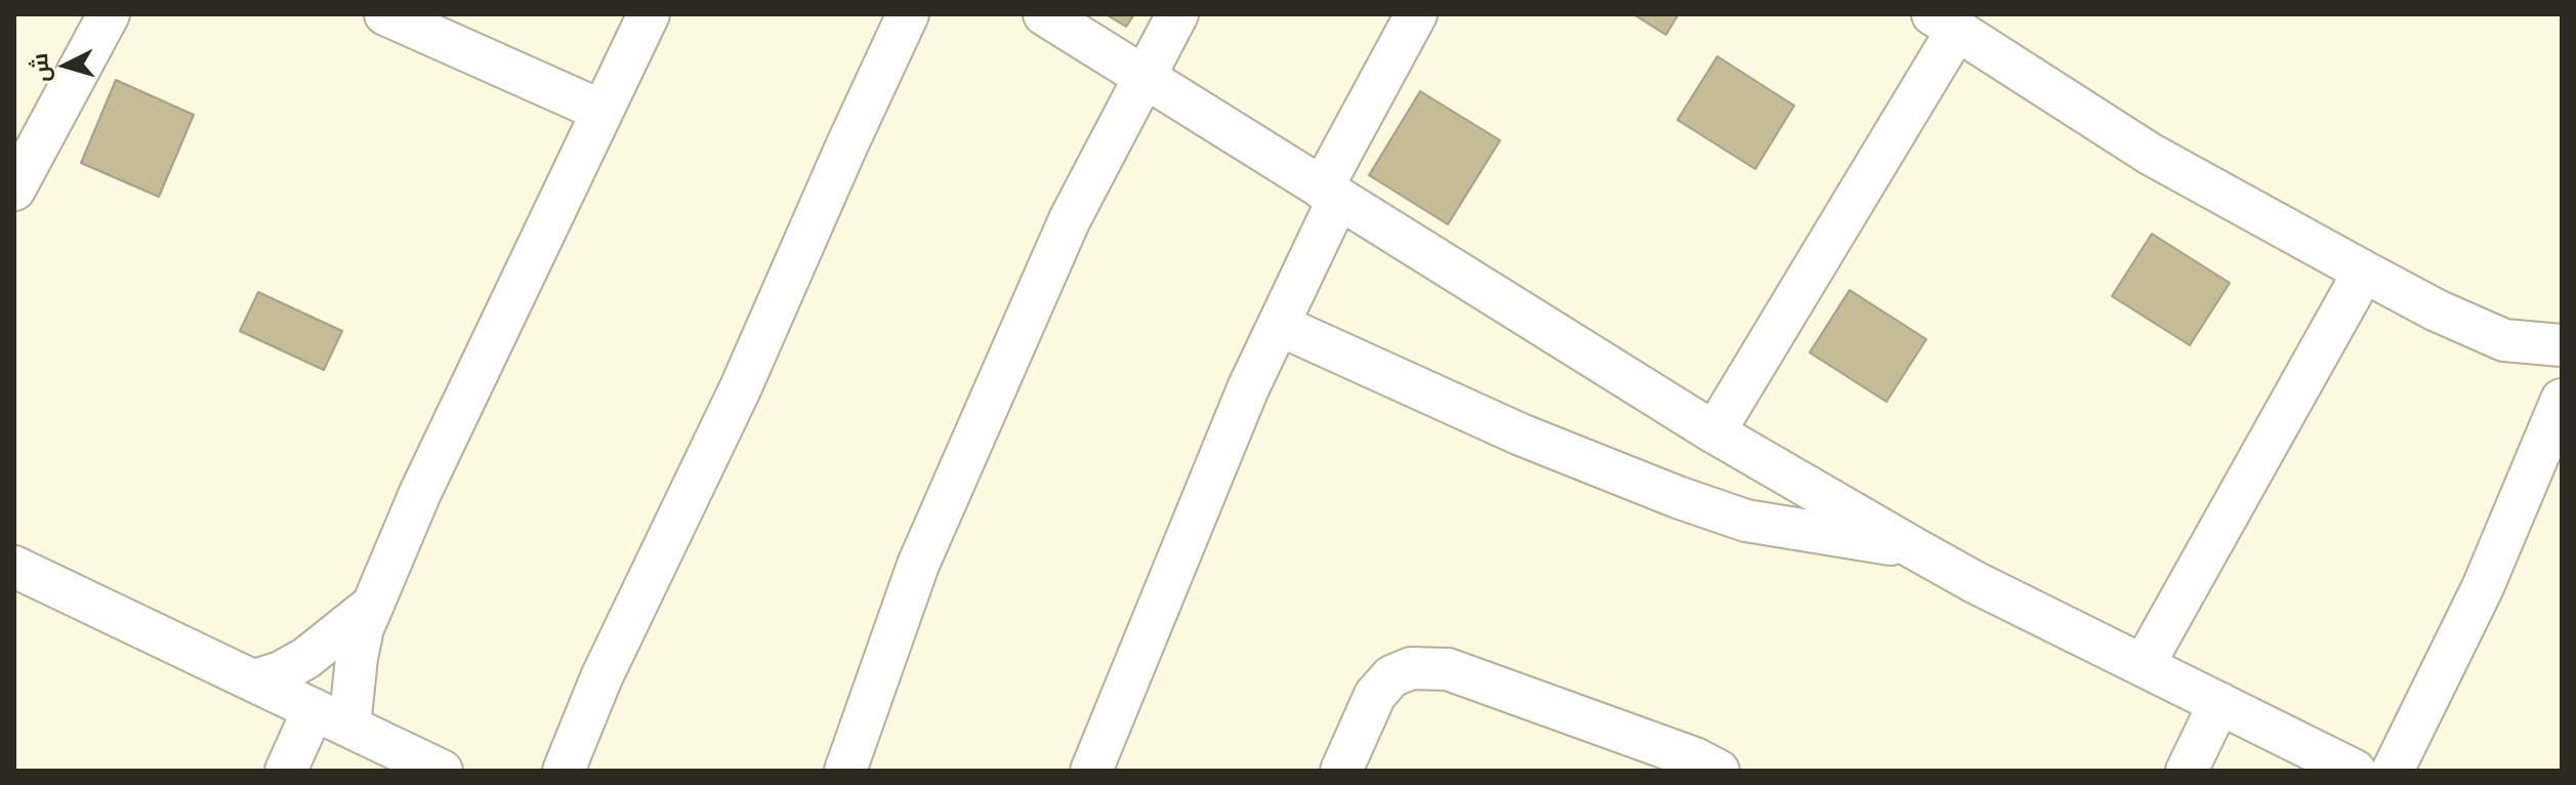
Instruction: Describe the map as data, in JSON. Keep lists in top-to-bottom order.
{
  "north": "left"
}
